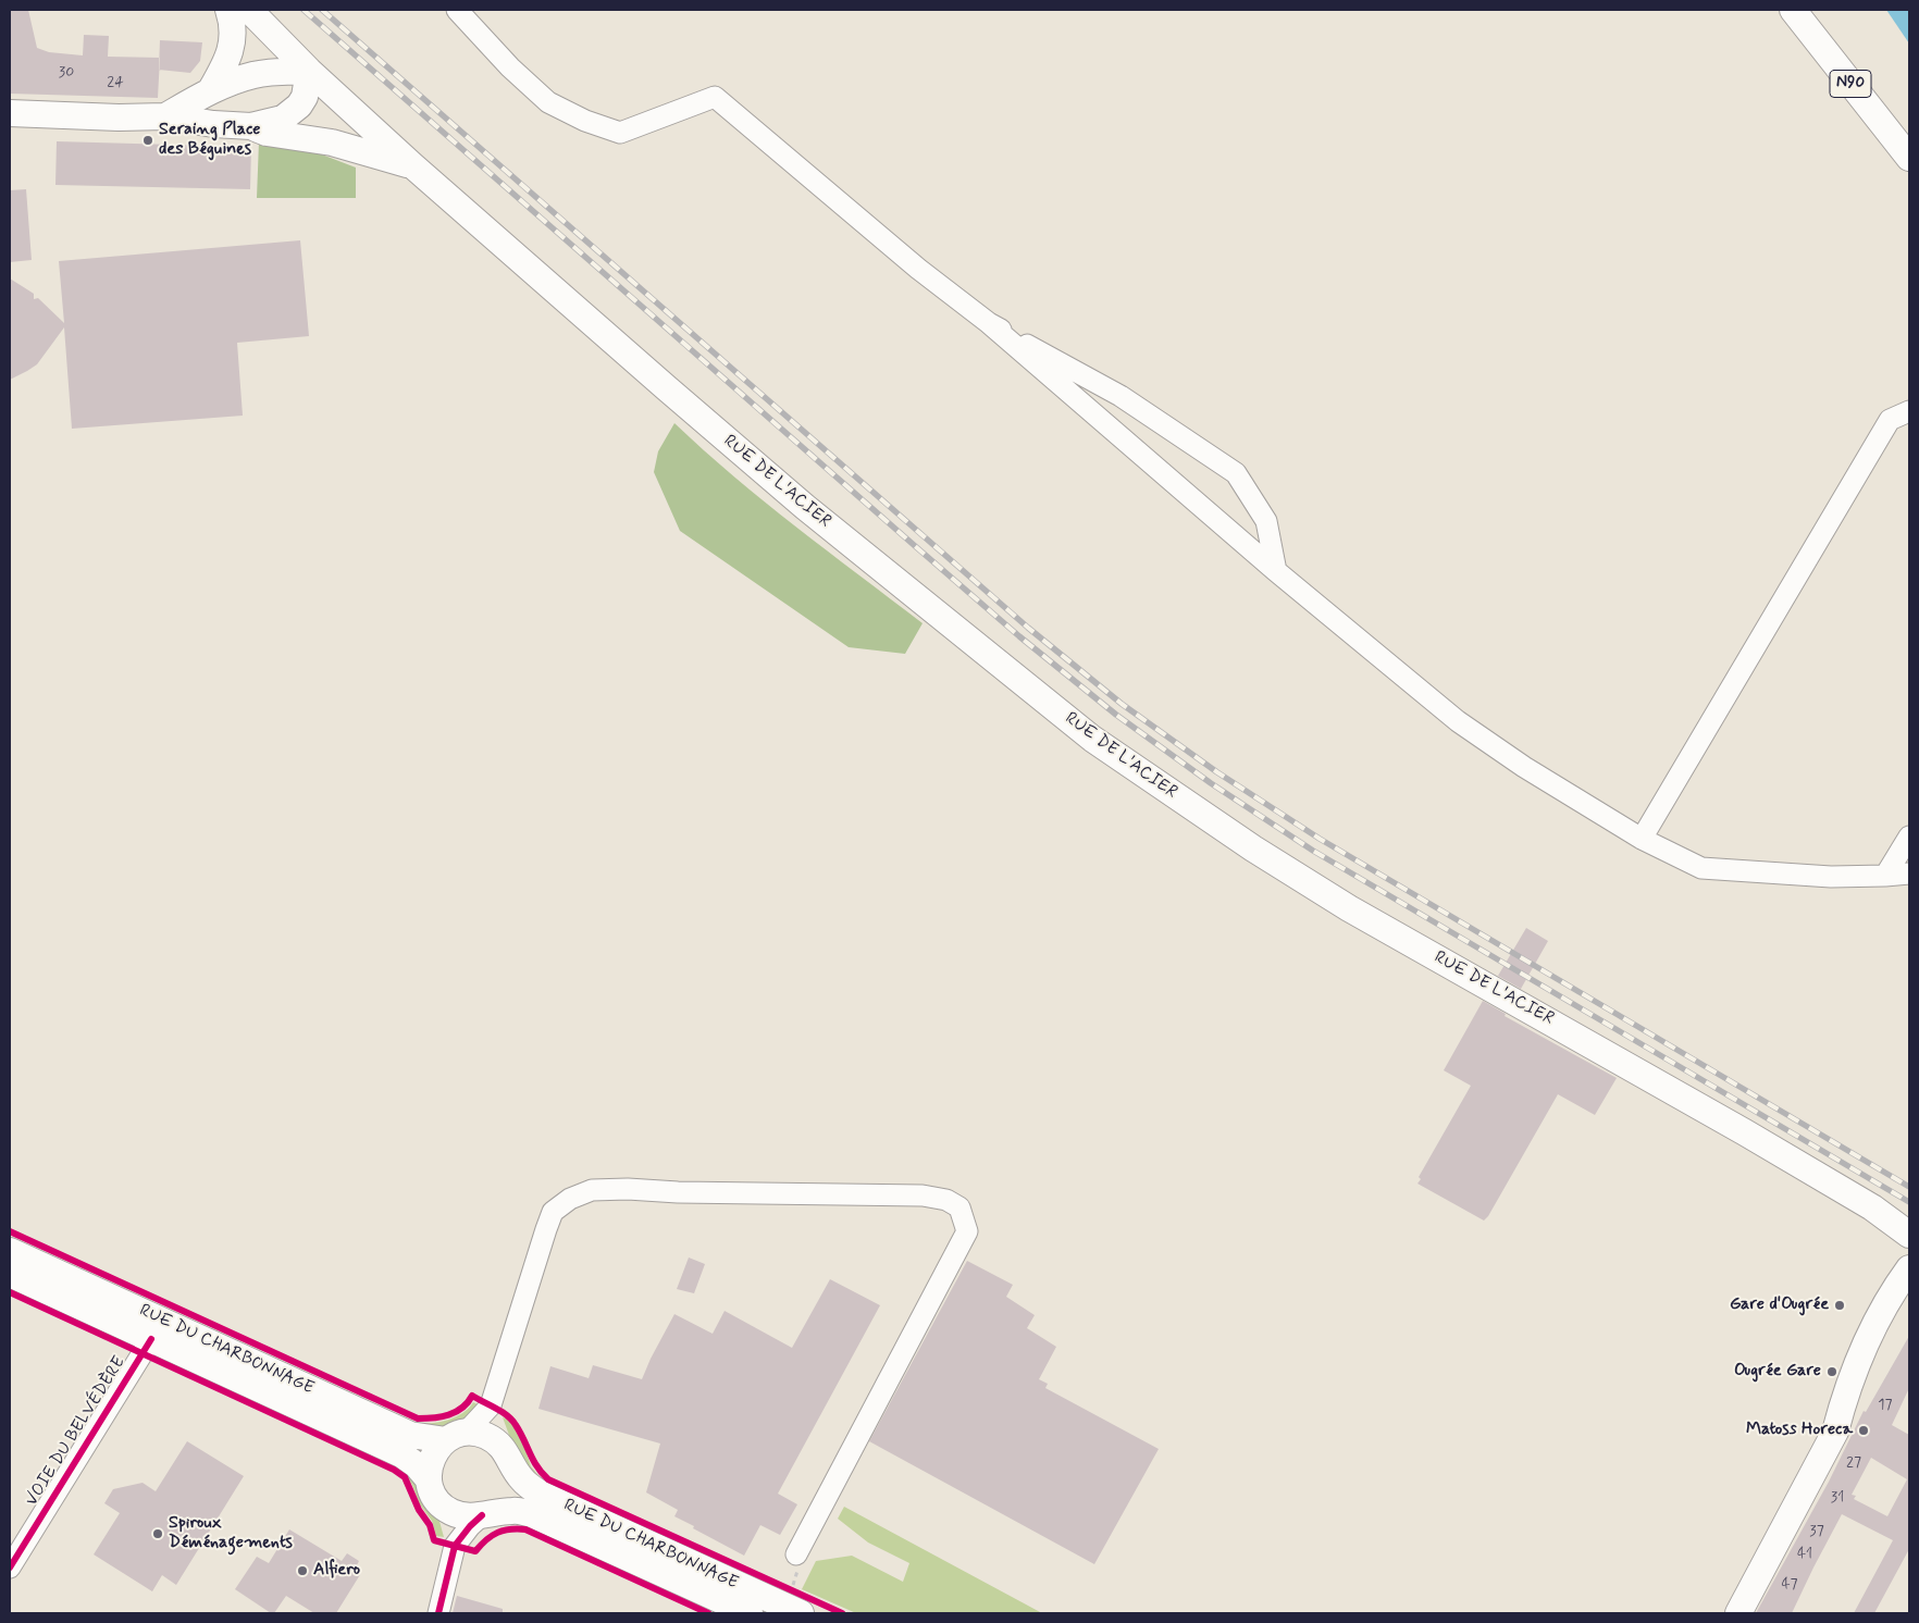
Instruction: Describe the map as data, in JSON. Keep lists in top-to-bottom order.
{
  "streets": {
    "main road": ["N90", "RUE DE L'ACIER", "RUE DU CHARBONNAGE"],
    "street": ["VOIE DU BELVÉDÈRE"]
  },
  "crossings": [
    ["RUE DU CHARBONNAGE", "VOIE DU BELVÉDÈRE"]
  ],
  "places": [
    "Seraing Place des Béguines",
    "Gare d'Ougrée",
    "Ougrée Gare",
    "Matoss Horeca",
    "Spiroux Déménagements",
    "Alfiero"
  ],
  "house_numbers": [
    "30",
    "24",
    "17",
    "27",
    "31",
    "37",
    "41",
    "47"
  ]
}
